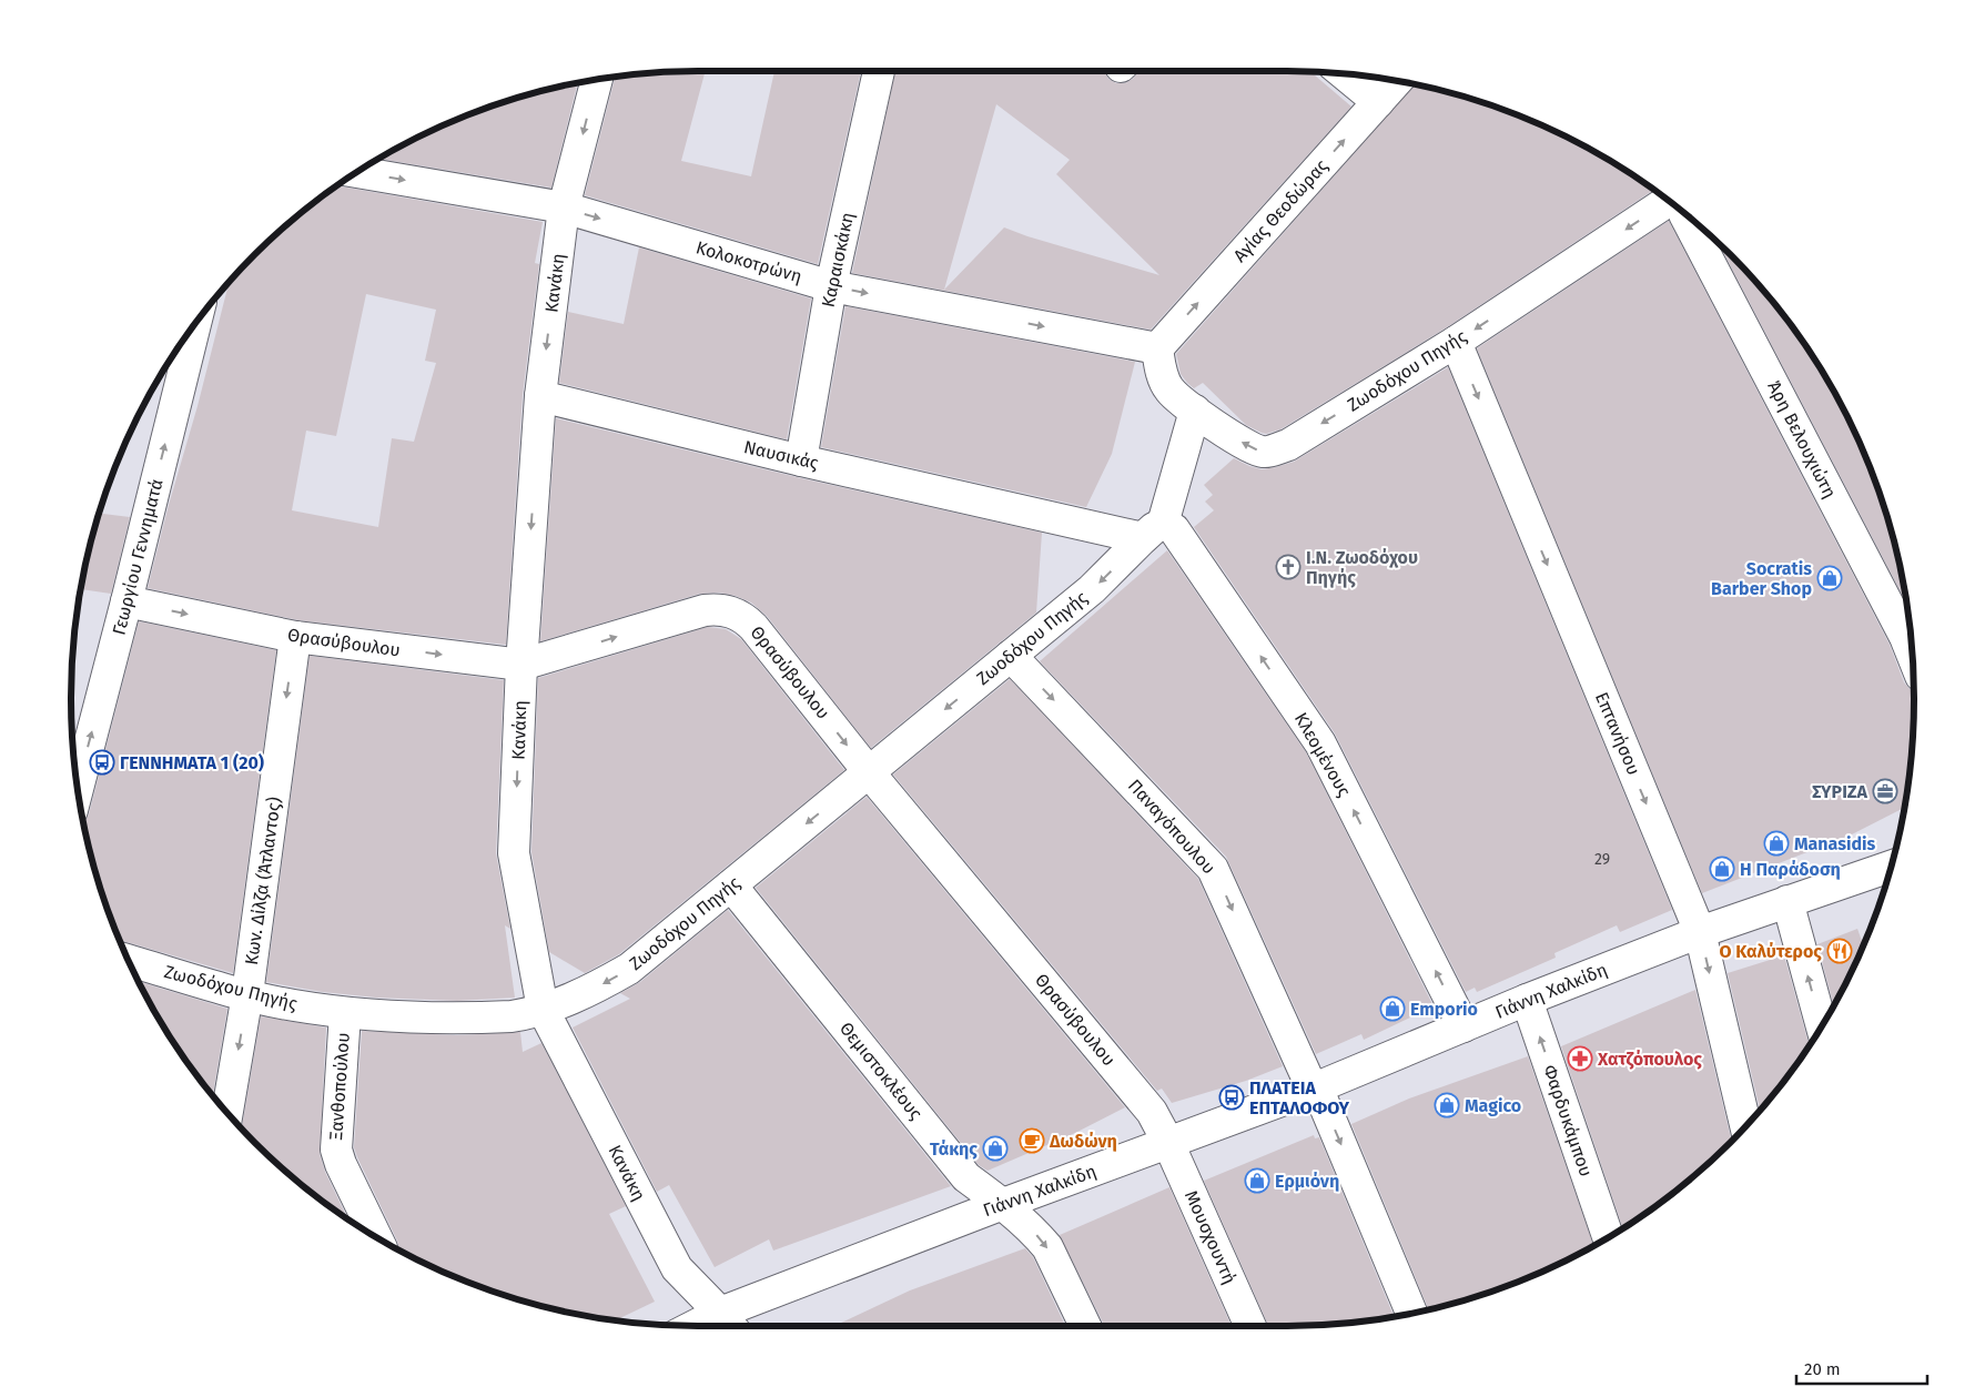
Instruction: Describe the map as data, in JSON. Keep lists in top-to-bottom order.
{
  "streets": {
    "street": [
      "Αγίας Θεοδώρας",
      "Καραισκάκη",
      "Κολοκοτρώνη",
      "Κανάκη",
      "Ζωοδόχου Πηγής",
      "Άρη Βελουχιώτη",
      "Ναυσικάς",
      "Γεωργίου Γεννηματά",
      "Θρασύβουλου",
      "Επτανήσου",
      "Κλεομένους",
      "Παναγόπουλου",
      "Κων. Δίλζα (Άτλαντος)",
      "Γιάννη Χαλκίδη",
      "Θεμιστοκλέους",
      "Ξανθοπούλου",
      "Φαρδυκάμπου",
      "Μουσχουντή"
    ]
  },
  "crossings": [
    ["Αγίας Θεοδώρας", "Κολοκοτρώνη"],
    ["Αγίας Θεοδώρας", "Ζωοδόχου Πηγής"],
    ["Καραισκάκη", "Κολοκοτρώνη"],
    ["Καραισκάκη", "Ναυσικάς"],
    ["Κολοκοτρώνη", "Κανάκη"],
    ["Κολοκοτρώνη", "Ζωοδόχου Πηγής"],
    ["Κανάκη", "Ζωοδόχου Πηγής"],
    ["Κανάκη", "Ναυσικάς"],
    ["Κανάκη", "Θρασύβουλου"],
    ["Κανάκη", "Γιάννη Χαλκίδη"],
    ["Ζωοδόχου Πηγής", "Ναυσικάς"],
    ["Ζωοδόχου Πηγής", "Θρασύβουλου"],
    ["Ζωοδόχου Πηγής", "Επτανήσου"],
    ["Ζωοδόχου Πηγής", "Κλεομένους"],
    ["Ζωοδόχου Πηγής", "Παναγόπουλου"],
    ["Ζωοδόχου Πηγής", "Κων. Δίλζα (Άτλαντος)"],
    ["Ζωοδόχου Πηγής", "Θεμιστοκλέους"],
    ["Ζωοδόχου Πηγής", "Ξανθοπούλου"],
    ["Ναυσικάς", "Κλεομένους"],
    ["Γεωργίου Γεννηματά", "Θρασύβουλου"],
    ["Θρασύβουλου", "Κων. Δίλζα (Άτλαντος)"],
    ["Θρασύβουλου", "Γιάννη Χαλκίδη"],
    ["Θρασύβουλου", "Μουσχουντή"],
    ["Επτανήσου", "Γιάννη Χαλκίδη"],
    ["Κλεομένους", "Γιάννη Χαλκίδη"],
    ["Παναγόπουλου", "Γιάννη Χαλκίδη"],
    ["Γιάννη Χαλκίδη", "Θεμιστοκλέους"],
    ["Γιάννη Χαλκίδη", "Φαρδυκάμπου"],
    ["Γιάννη Χαλκίδη", "Μουσχουντή"]
  ],
  "one_way": [
    "Αγίας Θεοδώρας",
    "Κολοκοτρώνη",
    "Κανάκη",
    "Ζωοδόχου Πηγής",
    "Γεωργίου Γεννηματά",
    "Θρασύβουλου",
    "Επτανήσου",
    "Κλεομένους",
    "Παναγόπουλου",
    "Κων. Δίλζα (Άτλαντος)",
    "Φαρδυκάμπου"
  ],
  "places": {
    "church": ["Ι.Ν. Ζωοδόχου Πηγής"],
    "shop": [
      "Socratis Barber Shop",
      "Manasidis",
      "Η Παράδοση",
      "Emporio",
      "Magico",
      "Τάκης",
      "Ερμιόνη"
    ],
    "bus stop": ["ΓΕΝΝΗΜΑΤΑ 1 (20)", "ΠΛΑΤΕΙΑ ΕΠΤΑΛΟΦΟΥ"],
    "office": ["ΣΥΡΙΖΑ"],
    "restaurant": ["Ο Καλύτερος"],
    "pharmacy": ["Χατζόπουλος"],
    "cafe": ["Δωδώνη"]
  },
  "house_numbers": ["29"],
  "scale_bar": "20 m"
}
